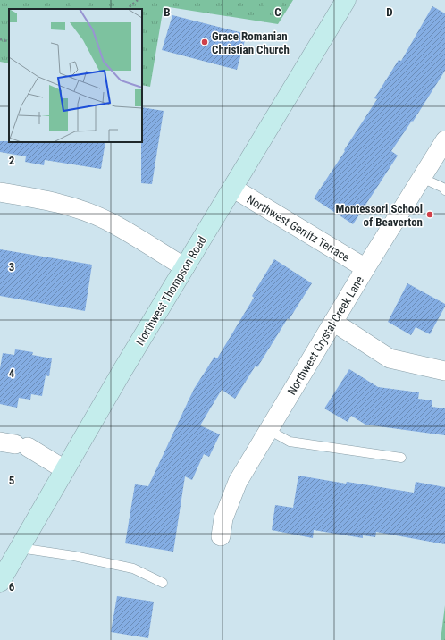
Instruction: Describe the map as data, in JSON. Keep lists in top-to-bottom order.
{
  "streets": {
    "street": ["Northwest Gerritz Terrace", "Northwest Thompson Road", "Northwest Crystal Creek Lane"]
  },
  "crossings": [
    ["Northwest Gerritz Terrace", "Northwest Thompson Road"],
    ["Northwest Gerritz Terrace", "Northwest Crystal Creek Lane"]
  ],
  "places": ["Grace Romanian Christian Church", "Montessori School of Beaverton"],
  "grid": {
    "columns": ["B", "C", "D"],
    "rows": [
      "2",
      "3",
      "4",
      "5",
      "6"
    ]
  }
}
